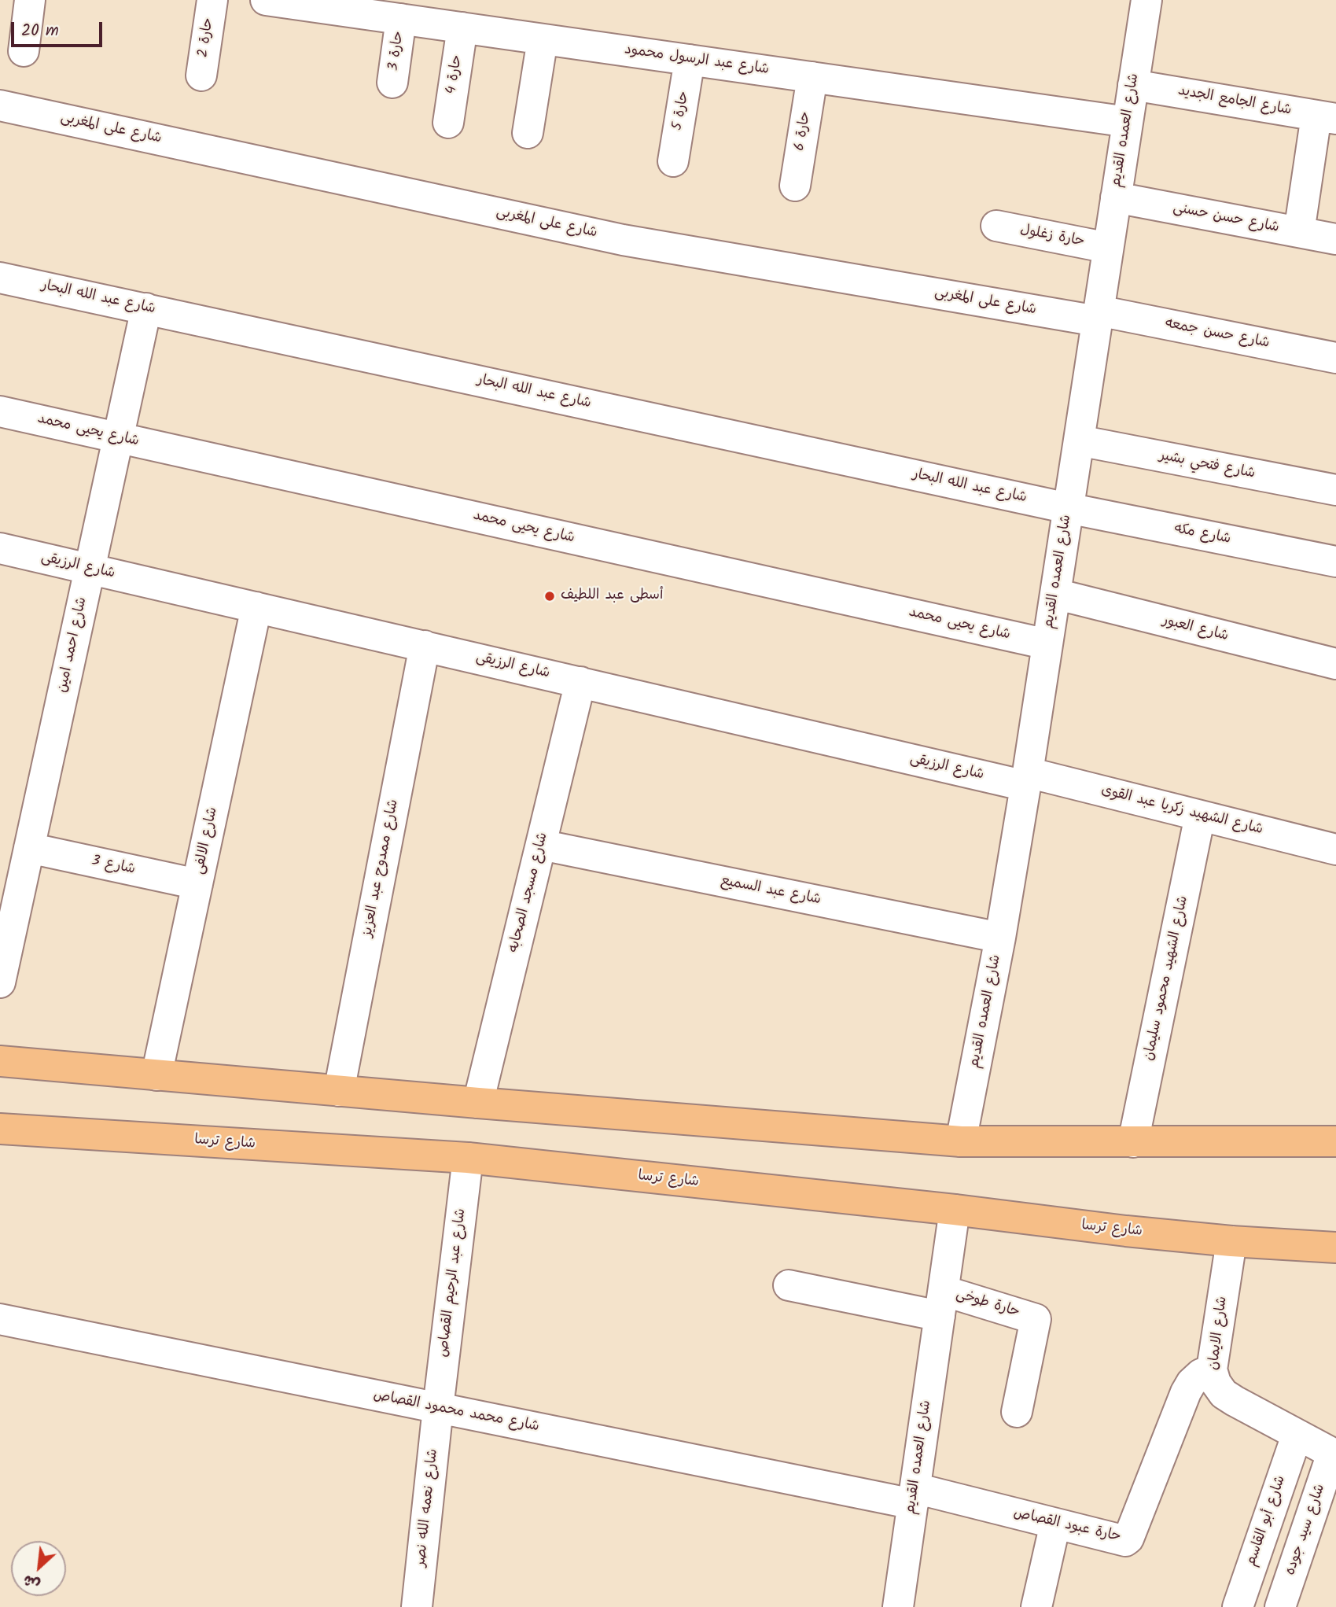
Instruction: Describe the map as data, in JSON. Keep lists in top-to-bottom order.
{
  "streets": {
    "main road": ["شارع ترسا"],
    "street": [
      "حارة 2",
      "حارة 3",
      "شارع عبد الرسول محمود",
      "حارة 4",
      "شارع الجامع الجديد",
      "حارة 5",
      "شارع على المغربى",
      "شارع العمده القديم",
      "حارة 6",
      "شارع حسن حسنى",
      "حارة زغلول",
      "شارع عبد الله البحار",
      "شارع حسن جمعه",
      "شارع يحيى محمد",
      "شارع فتحي بشير",
      "شارع مكه",
      "شارع الرزيقى",
      "شارع العبور",
      "شارع احمد امين",
      "شارع الشهيد زكريا عبد القوى",
      "شارع الالفى",
      "شارع 3",
      "شارع ممدوح عبد العزيز",
      "شارع عبد السميع",
      "شارع مسجد الصحابه",
      "شارع الشهيد محمود سليمان",
      "شارع عبد الرحيم القصاص",
      "حارة طوخى",
      "شارع الايمان",
      "شارع محمد محمود القصاص",
      "شارع نعمه الله نصر",
      "شارع أبو القاسم",
      "حارة عبود القصاص",
      "شارع سيد جوده"
    ]
  },
  "crossings": [
    ["حارة 3", "شارع عبد الرسول محمود"],
    ["شارع عبد الرسول محمود", "حارة 4"],
    ["شارع عبد الرسول محمود", "حارة 5"],
    ["شارع عبد الرسول محمود", "شارع العمده القديم"],
    ["شارع عبد الرسول محمود", "حارة 6"],
    ["شارع الجامع الجديد", "شارع العمده القديم"],
    ["شارع على المغربى", "شارع العمده القديم"],
    ["شارع على المغربى", "شارع حسن جمعه"],
    ["شارع العمده القديم", "شارع حسن حسنى"],
    ["شارع العمده القديم", "حارة زغلول"],
    ["شارع العمده القديم", "شارع عبد الله البحار"],
    ["شارع العمده القديم", "شارع حسن جمعه"],
    ["شارع العمده القديم", "شارع يحيى محمد"],
    ["شارع العمده القديم", "شارع فتحي بشير"],
    ["شارع العمده القديم", "شارع مكه"],
    ["شارع العمده القديم", "شارع الرزيقى"],
    ["شارع العمده القديم", "شارع العبور"],
    ["شارع العمده القديم", "شارع الشهيد زكريا عبد القوى"],
    ["شارع العمده القديم", "شارع عبد السميع"],
    ["شارع العمده القديم", "شارع ترسا"],
    ["شارع العمده القديم", "حارة طوخى"],
    ["شارع العمده القديم", "شارع محمد محمود القصاص"],
    ["شارع العمده القديم", "حارة عبود القصاص"],
    ["شارع عبد الله البحار", "شارع مكه"],
    ["شارع عبد الله البحار", "شارع احمد امين"],
    ["شارع يحيى محمد", "شارع احمد امين"],
    ["شارع الرزيقى", "شارع احمد امين"],
    ["شارع الرزيقى", "شارع الشهيد زكريا عبد القوى"],
    ["شارع الرزيقى", "شارع الالفى"],
    ["شارع الرزيقى", "شارع ممدوح عبد العزيز"],
    ["شارع الرزيقى", "شارع مسجد الصحابه"],
    ["شارع احمد امين", "شارع 3"],
    ["شارع الشهيد زكريا عبد القوى", "شارع الشهيد محمود سليمان"],
    ["شارع الالفى", "شارع 3"],
    ["شارع عبد السميع", "شارع مسجد الصحابه"],
    ["شارع ترسا", "شارع عبد الرحيم القصاص"],
    ["شارع ترسا", "شارع الايمان"],
    ["شارع عبد الرحيم القصاص", "شارع محمد محمود القصاص"],
    ["شارع عبد الرحيم القصاص", "شارع نعمه الله نصر"],
    ["شارع الايمان", "شارع أبو القاسم"],
    ["شارع الايمان", "حارة عبود القصاص"],
    ["شارع الايمان", "شارع سيد جوده"],
    ["شارع محمد محمود القصاص", "شارع نعمه الله نصر"],
    ["شارع محمد محمود القصاص", "حارة عبود القصاص"]
  ],
  "places": ["أسطى عبد اللطيف"],
  "scale_bar": "20 m",
  "north": "bottom left"
}
